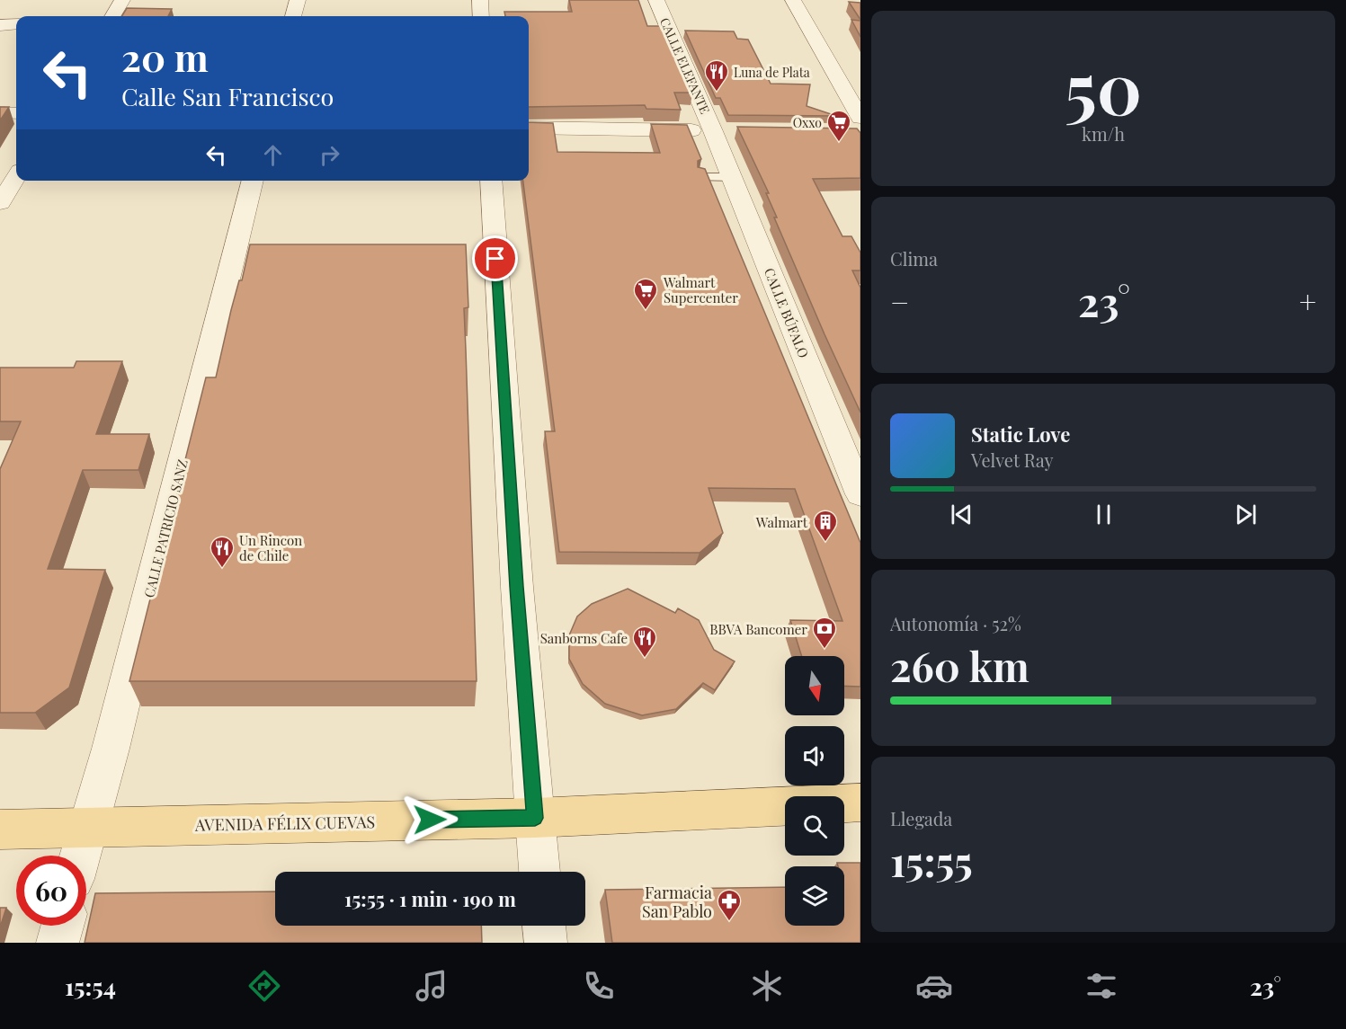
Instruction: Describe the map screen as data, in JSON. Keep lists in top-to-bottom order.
{
  "streets": {
    "main road": ["AVENIDA FÉLIX CUEVAS"],
    "street": ["CALLE ELEFANTE", "CALLE BÚFALO", "CALLE PATRICIO SANZ"]
  },
  "crossings": [
    ["CALLE ELEFANTE", "CALLE BÚFALO"],
    ["CALLE PATRICIO SANZ", "AVENIDA FÉLIX CUEVAS"]
  ],
  "places": {
    "restaurant": ["Luna de Plata", "Un Rincon de Chile", "Sanborns Cafe"],
    "supermarket": ["Oxxo", "Walmart Supercenter"],
    "building": ["Walmart"],
    "bank": ["BBVA Bancomer"],
    "pharmacy": ["Farmacia San Pablo"]
  },
  "north": "bottom",
  "page": {
    "tile": [
      ["50", "km/h"],
      "Clima",
      ["Autonomía · 52%", "260 km"],
      ["Llegada", "15:55"]
    ],
    "turn": ["20 m", "Calle San Francisco"],
    "heat": ["−", "23°", "+"],
    "song": ["Static Love", "Velvet Ray"],
    "limit": "60",
    "trip": "15:55 · 1 min · 190 m",
    "tabs": ["15:54", "23°"]
  }
}
